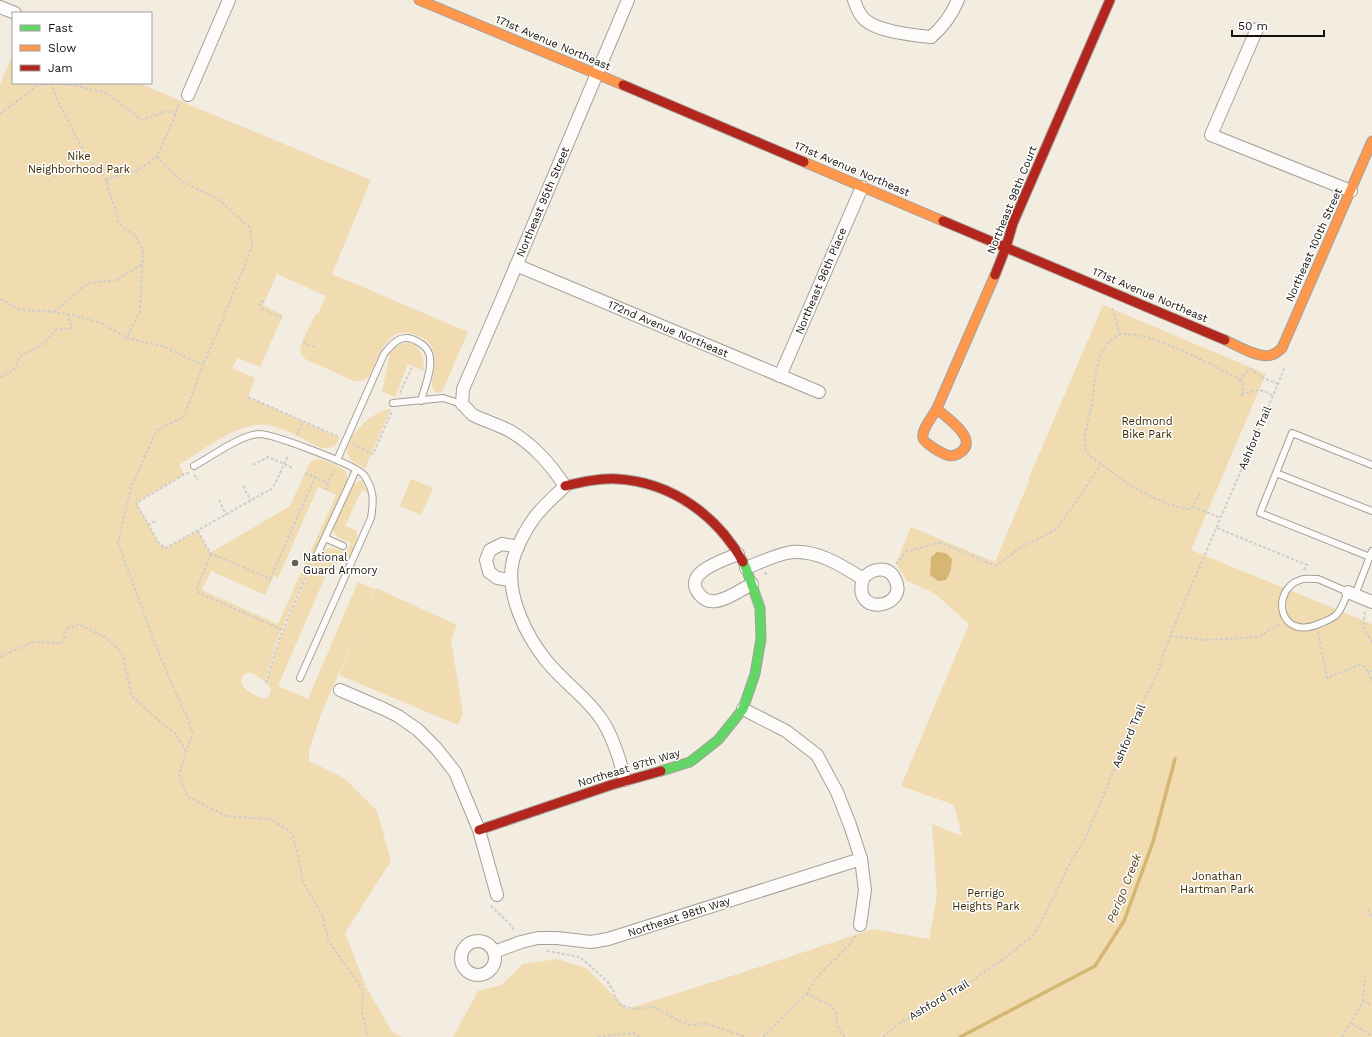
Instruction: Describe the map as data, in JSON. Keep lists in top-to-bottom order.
{
  "streets": {
    "street": [
      "171st Avenue Northeast",
      "Northeast 98th Court",
      "Northeast 95th Street",
      "Northeast 100th Street",
      "Northeast 96th Place",
      "172nd Avenue Northeast",
      "Northeast 97th Way",
      "Northeast 98th Way"
    ],
    "path": ["Ashford Trail"]
  },
  "crossings": [
    ["171st Avenue Northeast", "Northeast 98th Court"],
    ["171st Avenue Northeast", "Northeast 95th Street"],
    ["171st Avenue Northeast", "Northeast 100th Street"],
    ["171st Avenue Northeast", "Northeast 96th Place"],
    ["Northeast 95th Street", "172nd Avenue Northeast"],
    ["Northeast 96th Place", "172nd Avenue Northeast"]
  ],
  "water": ["Perigo Creek"],
  "parks": [
    "Nike Neighborhood Park",
    "Redmond Bike Park",
    "Jonathan Hartman Park",
    "Perrigo Heights Park"
  ],
  "places": ["National Guard Armory"],
  "legend": ["Fast", "Slow", "Jam"],
  "scale_bar": "50 m"
}
